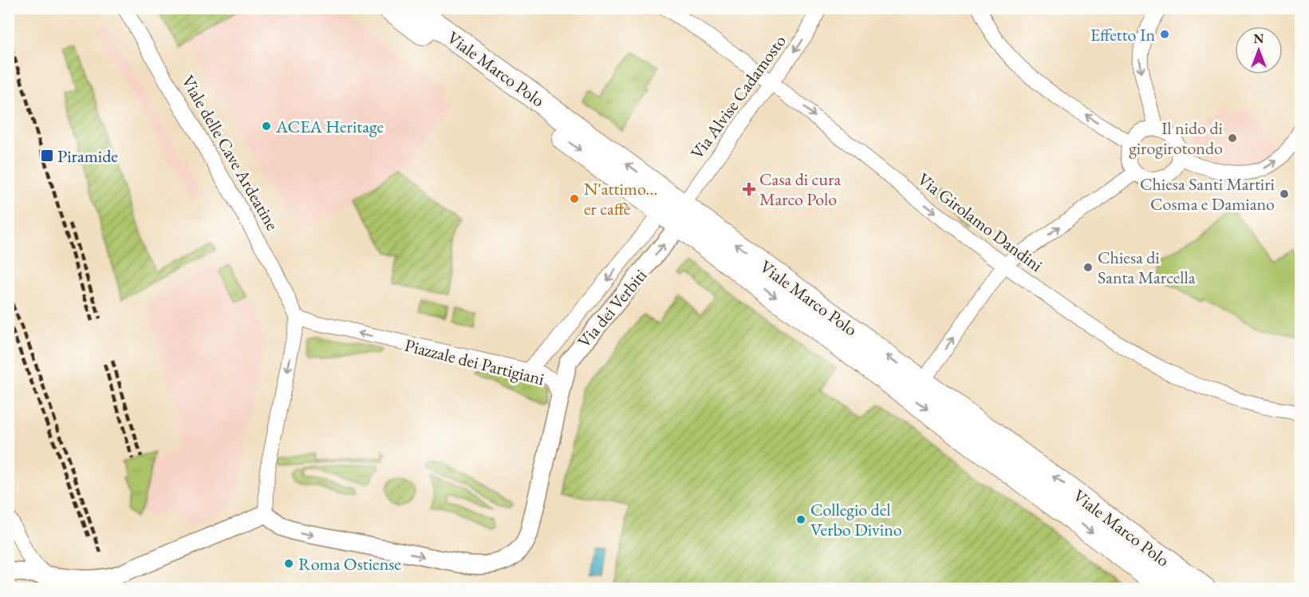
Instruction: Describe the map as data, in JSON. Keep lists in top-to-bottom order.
{
  "streets": {
    "main road": ["Viale Marco Polo"],
    "street": [
      "Via Alvise Cadamosto",
      "Viale delle Cave Ardeatine",
      "Via Girolamo Dandini",
      "Via dei Verbiti",
      "Piazzale dei Partigiani"
    ]
  },
  "crossings": [
    ["Viale Marco Polo", "Via Alvise Cadamosto"],
    ["Viale Marco Polo", "Via dei Verbiti"],
    ["Via Alvise Cadamosto", "Via Girolamo Dandini"],
    ["Via Alvise Cadamosto", "Via dei Verbiti"],
    ["Viale delle Cave Ardeatine", "Piazzale dei Partigiani"],
    ["Via dei Verbiti", "Piazzale dei Partigiani"]
  ],
  "one_way": ["Via Alvise Cadamosto", "Via Girolamo Dandini"],
  "places": {
    "other": [
      "Effetto In",
      "ACEA Heritage",
      "Il nido di girogirotondo",
      "Chiesa Santi Martiri Cosma e Damiano",
      "N'attimo... er caffè",
      "Chiesa di Santa Marcella",
      "Collegio del Verbo Divino",
      "Roma Ostiense"
    ],
    "transit": ["Piramide"],
    "health": ["Casa di cura Marco Polo"]
  },
  "north": "top"
}
